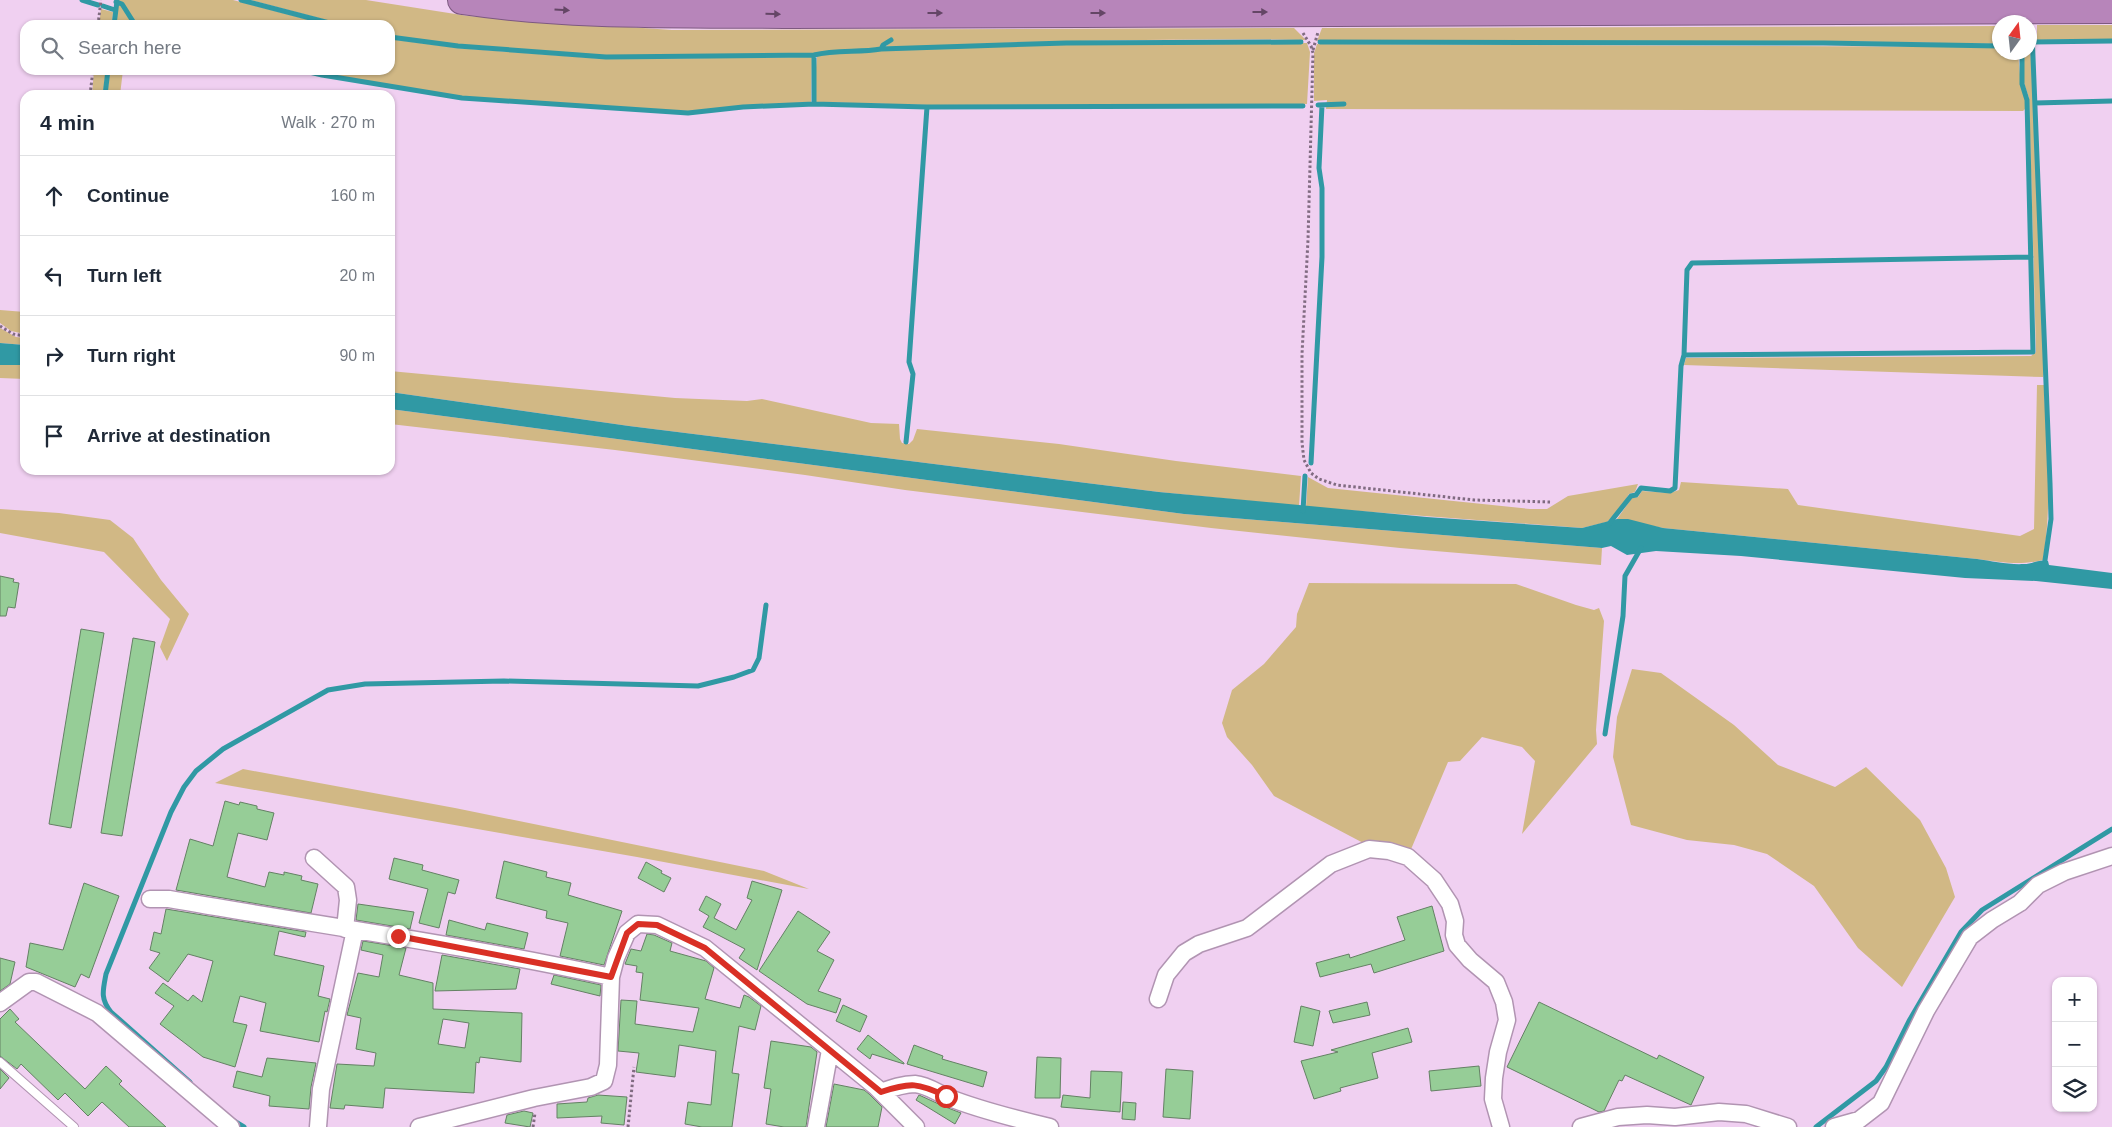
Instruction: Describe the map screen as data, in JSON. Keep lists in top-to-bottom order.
{
  "north": "top",
  "page": {
    "search": "Search here",
    "heading": ["4 min", "Walk · 270 m"],
    "list": [
      ["Continue", "160 m"],
      ["Turn left", "20 m"],
      ["Turn right", "90 m"],
      "Arrive at destination"
    ],
    "map_buttons": ["+", "−"]
  }
}
